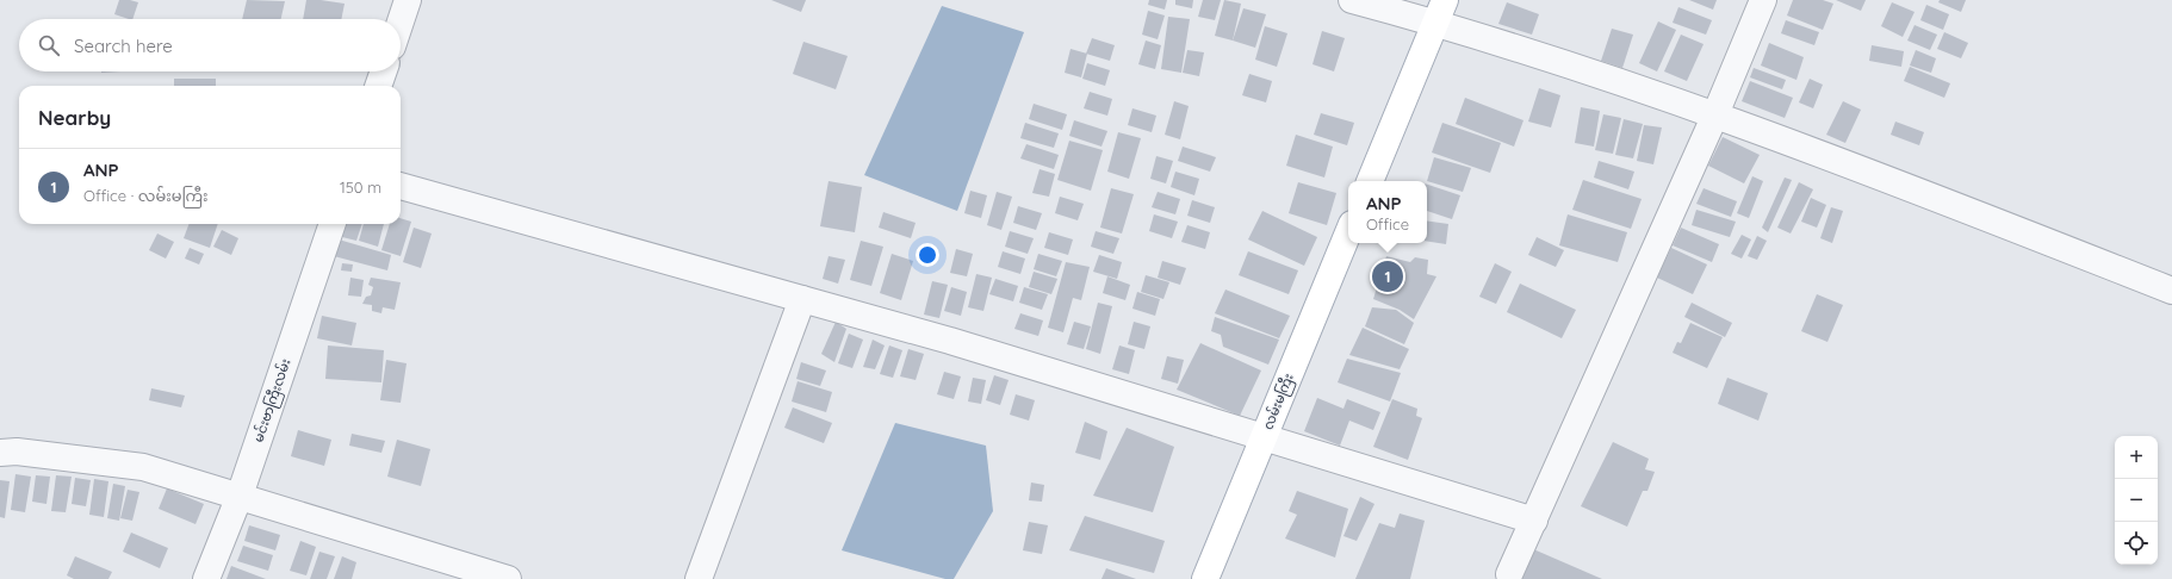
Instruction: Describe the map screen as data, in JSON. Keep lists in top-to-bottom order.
{
  "streets": {
    "main road": ["လမ်းမကြီး"],
    "street": ["မင်းဗာကြီးလမ်း"]
  },
  "page": {
    "search": "Search here",
    "heading": "Nearby",
    "list": [
      {
        "mark": "1",
        "name": "ANP",
        "note": "Office · လမ်းမကြီး",
        "value": "150 m"
      }
    ],
    "popup": ["ANP", "Office"],
    "pins": "1",
    "map_buttons": ["+", "−"]
  }
}
